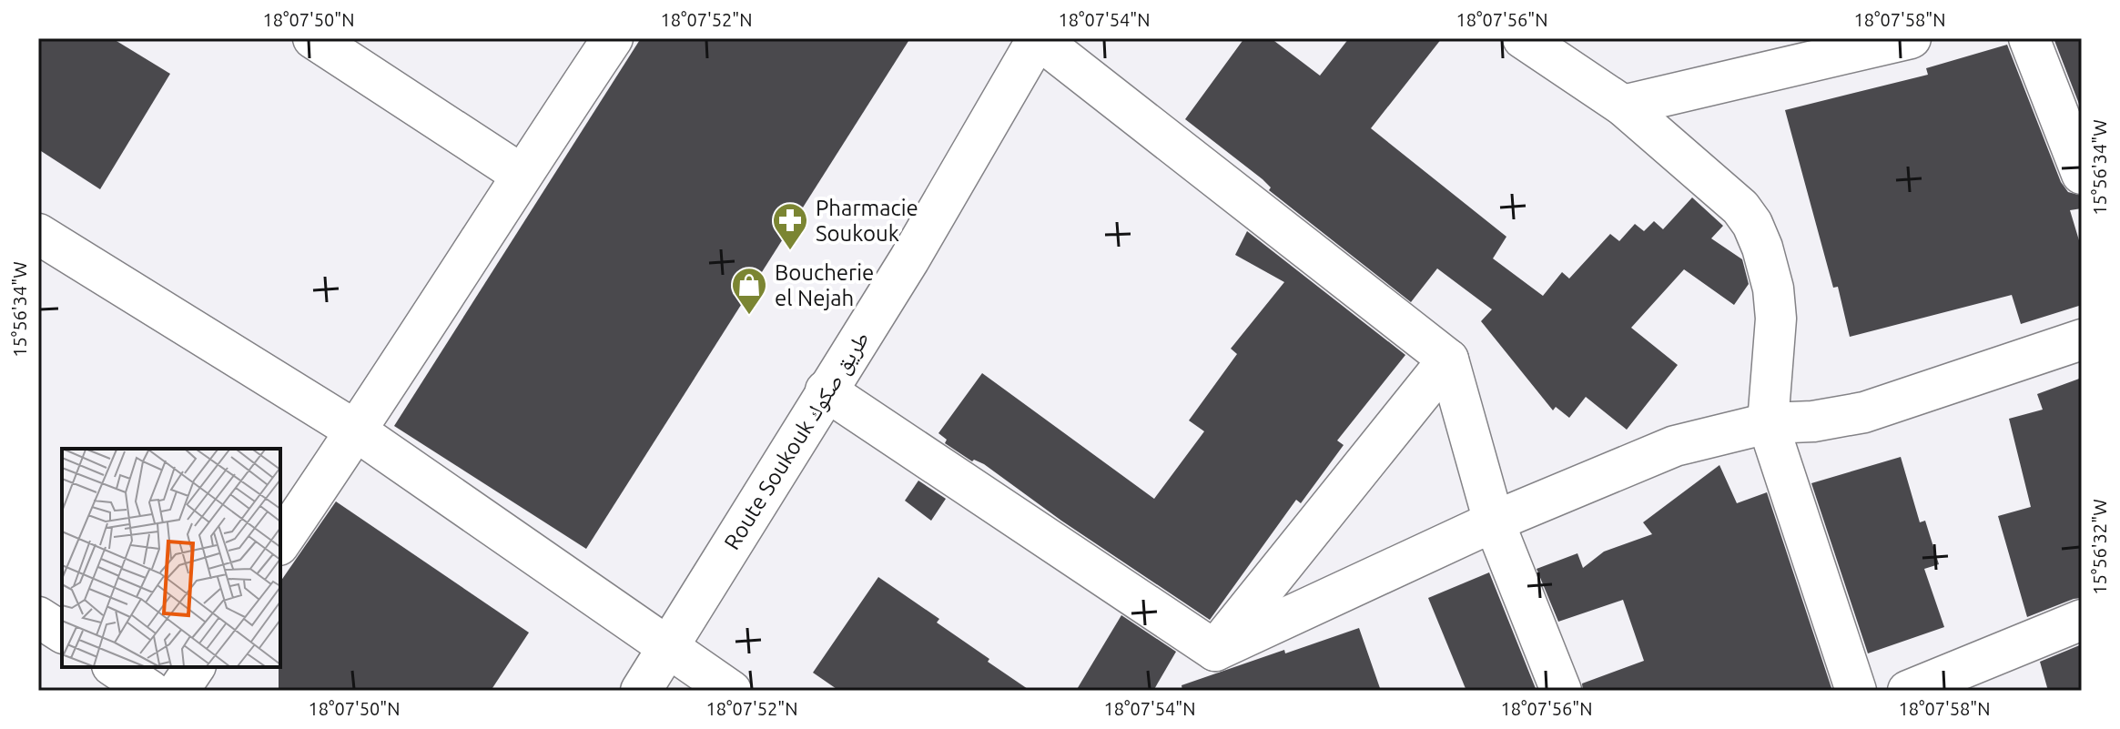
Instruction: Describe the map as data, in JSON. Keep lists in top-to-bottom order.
{
  "streets": {
    "street": ["Route Soukouk طريق صكوك"]
  },
  "places": {
    "pharmacy": ["Pharmacie Soukouk"],
    "shop": ["Boucherie el Nejah"]
  },
  "coordinates": [
    "18°07'50\"N",
    "18°07'52\"N",
    "18°07'54\"N",
    "18°07'56\"N",
    "18°07'58\"N",
    "15°56'34\"W",
    "15°56'32\"W"
  ]
}
